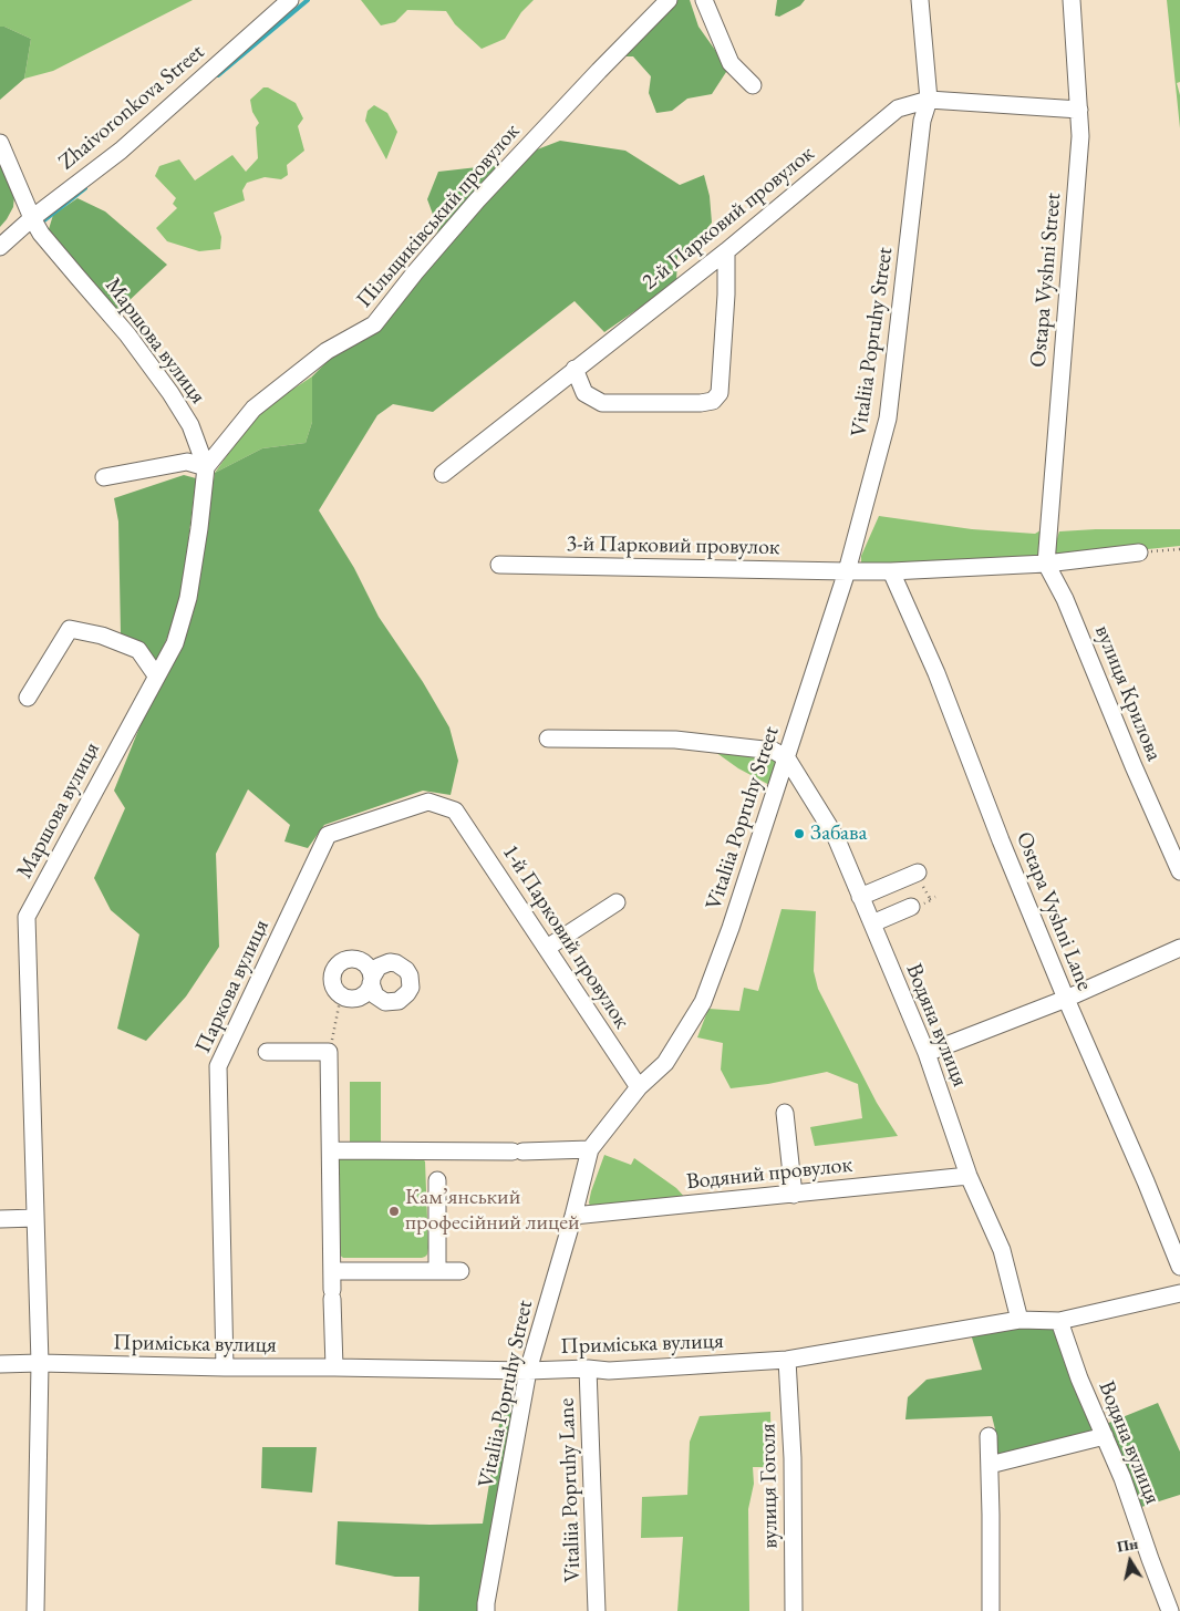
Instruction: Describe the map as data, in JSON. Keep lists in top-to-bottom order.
{
  "streets": {
    "street": [
      "Zhaivoronkova Street",
      "Пільщиківський провулок",
      "2-й Парковий провулок",
      "Ostapa Vyshni Street",
      "Маршова вулиця",
      "Vitaliia Popruhy Street",
      "3-й Парковий провулок",
      "вулиця Крилова",
      "Ostapa Vyshni Lane",
      "1-й Парковий провулок",
      "Паркова вулиця",
      "Водяна вулиця",
      "Водяний провулок",
      "Приміська вулиця",
      "вулиця Гоголя",
      "Vitaliia Popruhy Lane"
    ]
  },
  "crossings": [
    ["Zhaivoronkova Street", "Маршова вулиця"],
    ["Пільщиківський провулок", "Маршова вулиця"],
    ["2-й Парковий провулок", "Ostapa Vyshni Street"],
    ["2-й Парковий провулок", "Vitaliia Popruhy Street"],
    ["Ostapa Vyshni Street", "3-й Парковий провулок"],
    ["Ostapa Vyshni Street", "вулиця Крилова"],
    ["Маршова вулиця", "Приміська вулиця"],
    ["Vitaliia Popruhy Street", "3-й Парковий провулок"],
    ["Vitaliia Popruhy Street", "1-й Парковий провулок"],
    ["Vitaliia Popruhy Street", "Водяна вулиця"],
    ["Vitaliia Popruhy Street", "Водяний провулок"],
    ["Vitaliia Popruhy Street", "Приміська вулиця"],
    ["3-й Парковий провулок", "вулиця Крилова"],
    ["3-й Парковий провулок", "Ostapa Vyshni Lane"],
    ["1-й Парковий провулок", "Паркова вулиця"],
    ["Паркова вулиця", "Приміська вулиця"],
    ["Водяна вулиця", "Водяний провулок"],
    ["Водяна вулиця", "Приміська вулиця"],
    ["Приміська вулиця", "вулиця Гоголя"],
    ["Приміська вулиця", "Vitaliia Popruhy Lane"]
  ],
  "places": ["Забава", "Кам’янський професійний лицей"],
  "north": "top"
}
